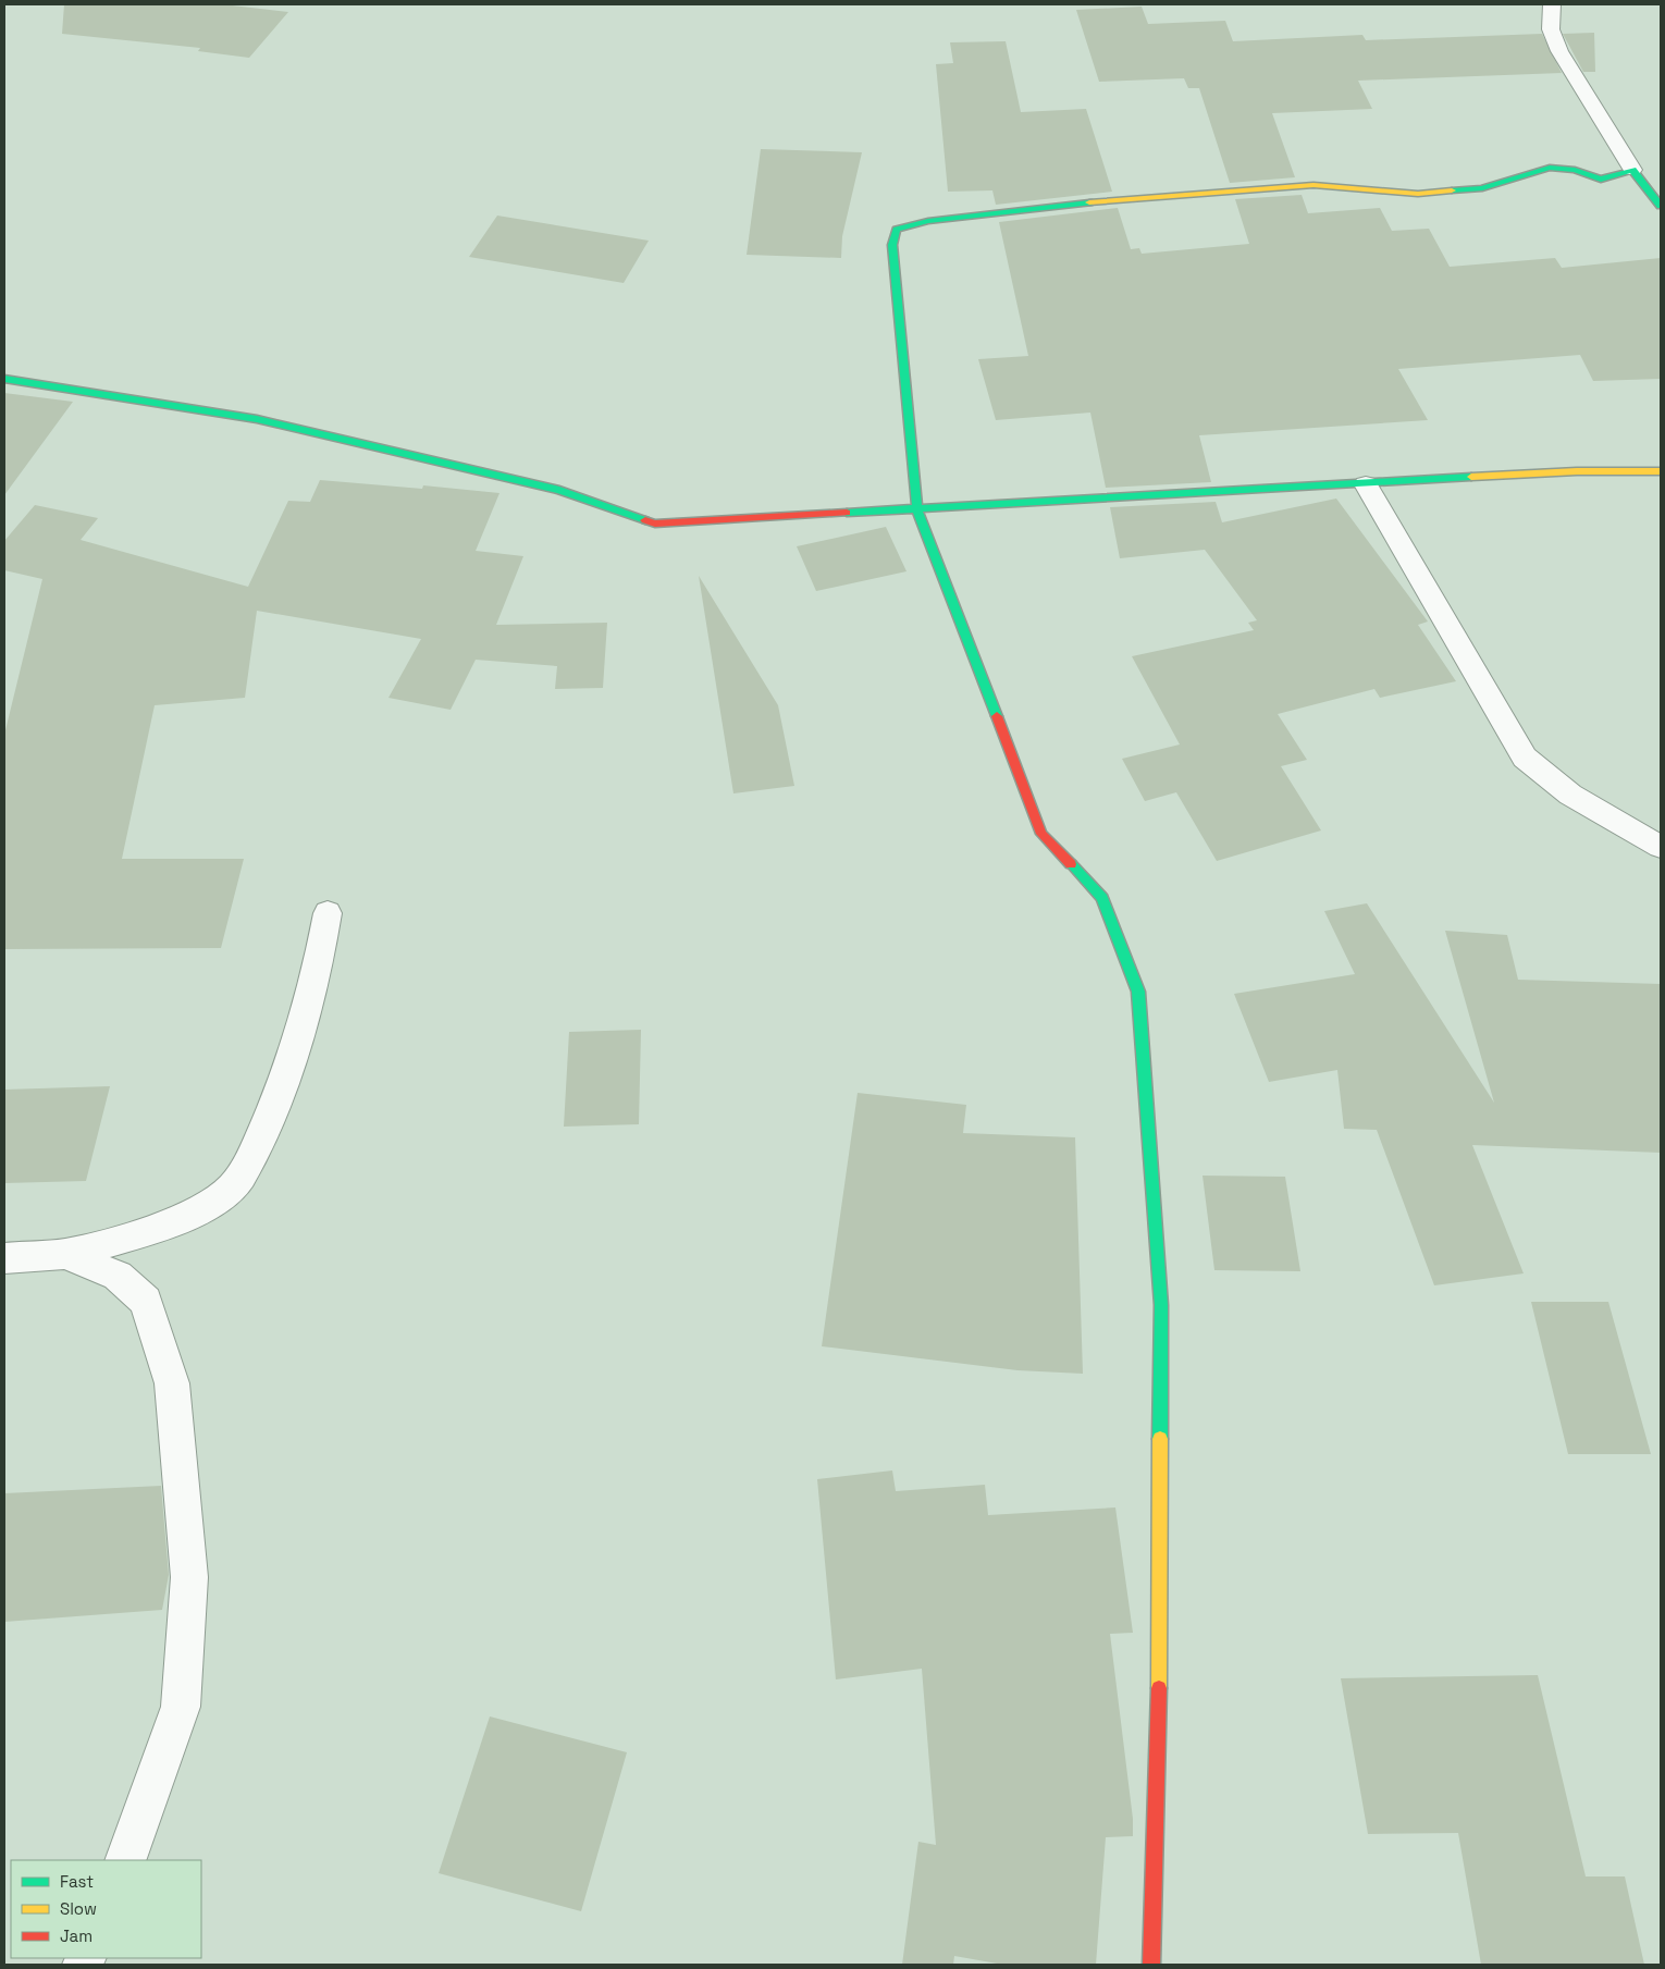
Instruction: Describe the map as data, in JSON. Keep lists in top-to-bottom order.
{
  "legend": ["Fast", "Slow", "Jam"]
}
